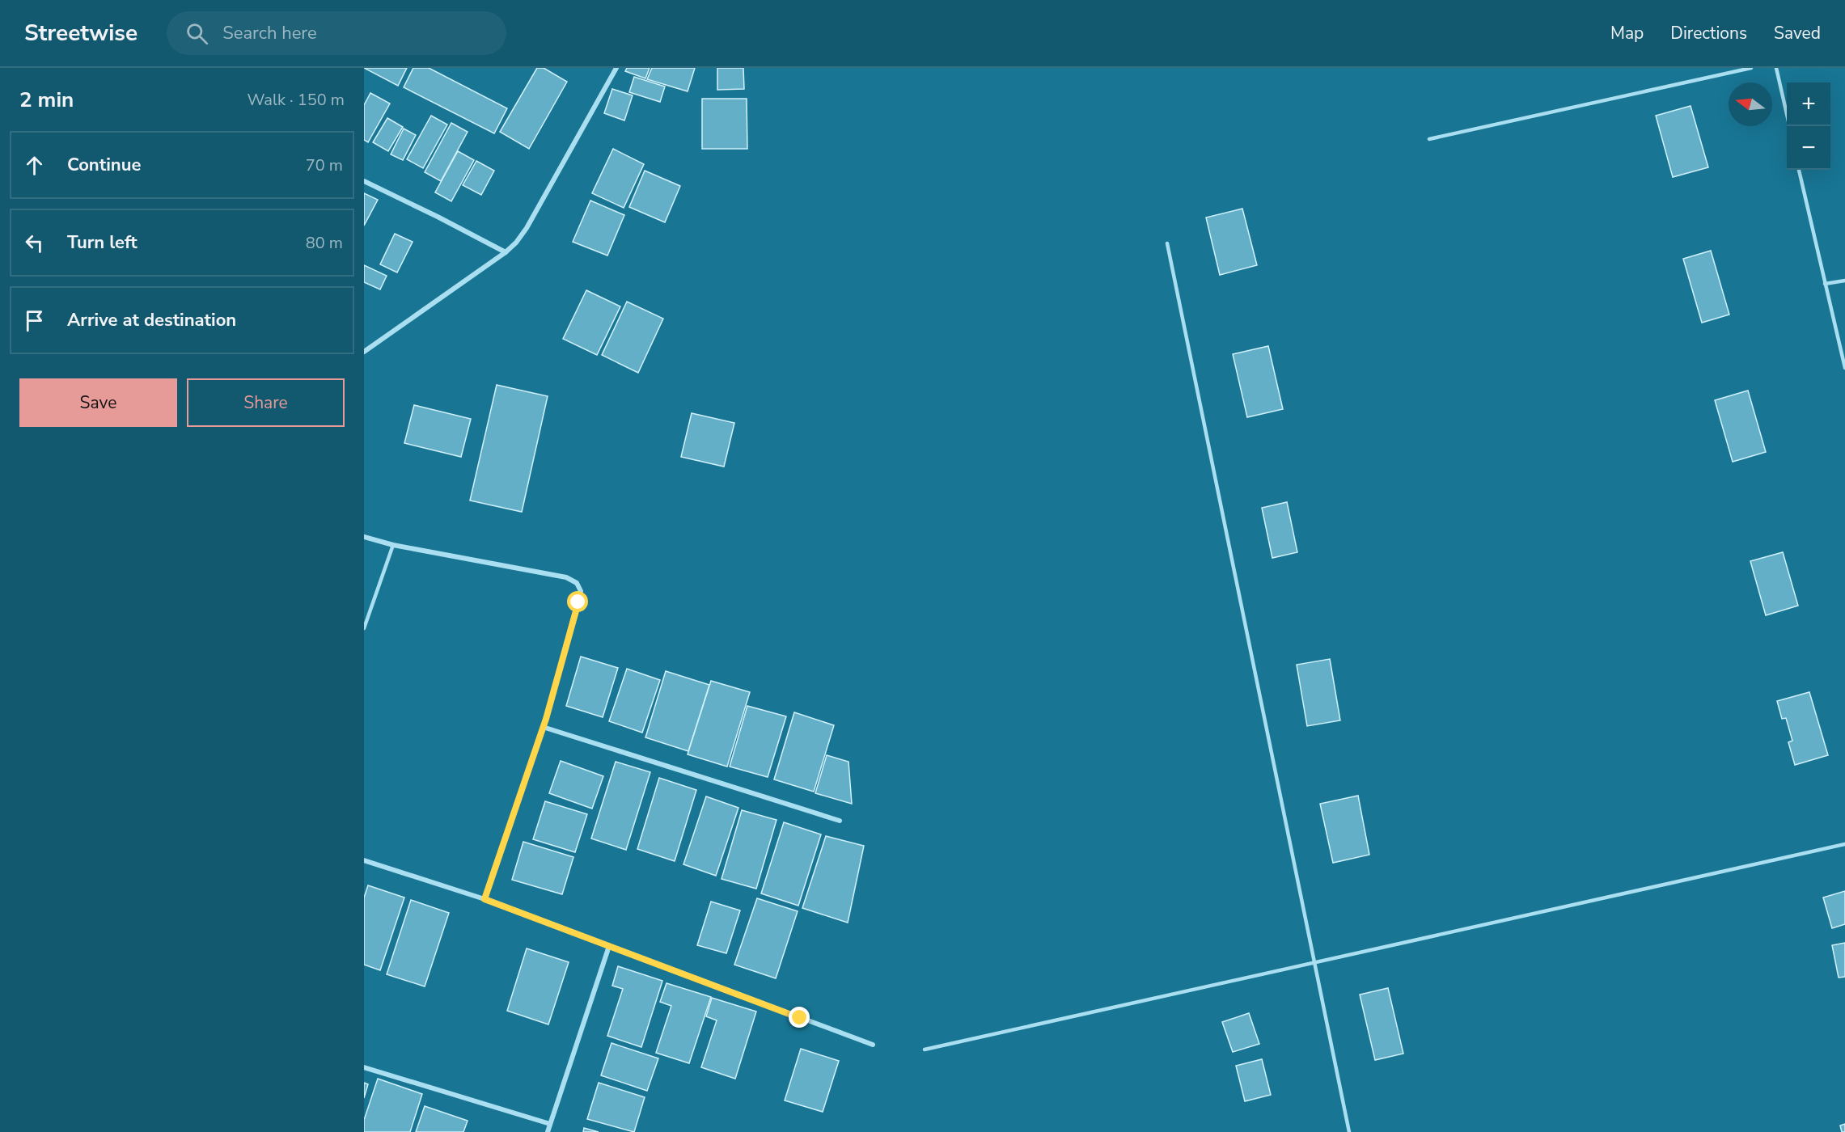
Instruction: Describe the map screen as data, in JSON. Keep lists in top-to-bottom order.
{
  "north": "left",
  "page": {
    "header": "Streetwise",
    "search": "Search here",
    "nav": ["Map", "Directions", "Saved"],
    "heading": ["2 min", "Walk · 150 m"],
    "map_buttons": ["+", "−"],
    "list": [
      ["Continue", "70 m"],
      ["Turn left", "80 m"],
      "Arrive at destination"
    ],
    "buttons": ["Save", "Share"]
  }
}
